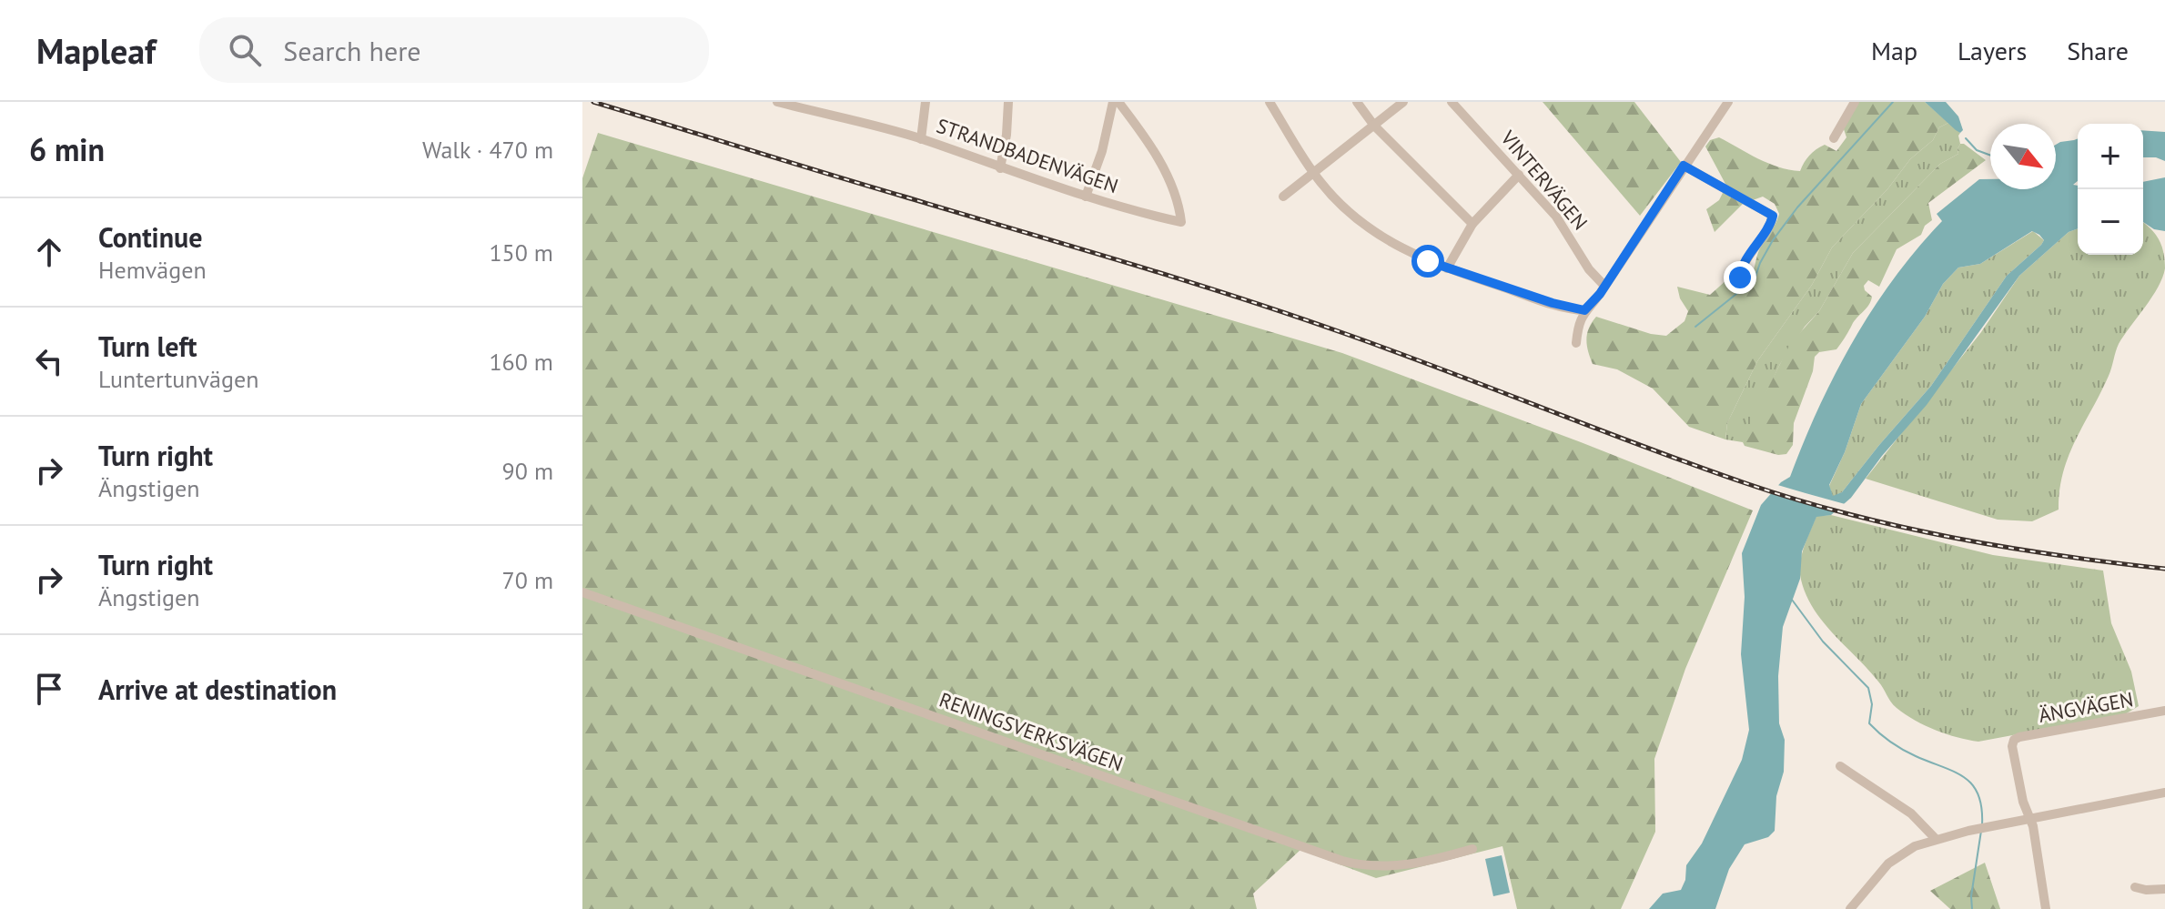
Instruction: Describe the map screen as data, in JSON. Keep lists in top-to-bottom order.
{
  "streets": {
    "street": [
      "STRANDBADENVÄGEN",
      "VINTERVÄGEN",
      "ÄNGVÄGEN",
      "RENINGSVERKSVÄGEN"
    ]
  },
  "north": "bottom right",
  "page": {
    "header": "Mapleaf",
    "search": "Search here",
    "nav": ["Map", "Layers", "Share"],
    "heading": ["6 min", "Walk · 470 m"],
    "map_buttons": ["+", "−"],
    "list": [
      ["Continue", "Hemvägen", "150 m"],
      ["Turn left", "Luntertunvägen", "160 m"],
      ["Turn right", "Ängstigen", "90 m"],
      ["Turn right", "Ängstigen", "70 m"],
      "Arrive at destination"
    ]
  }
}
